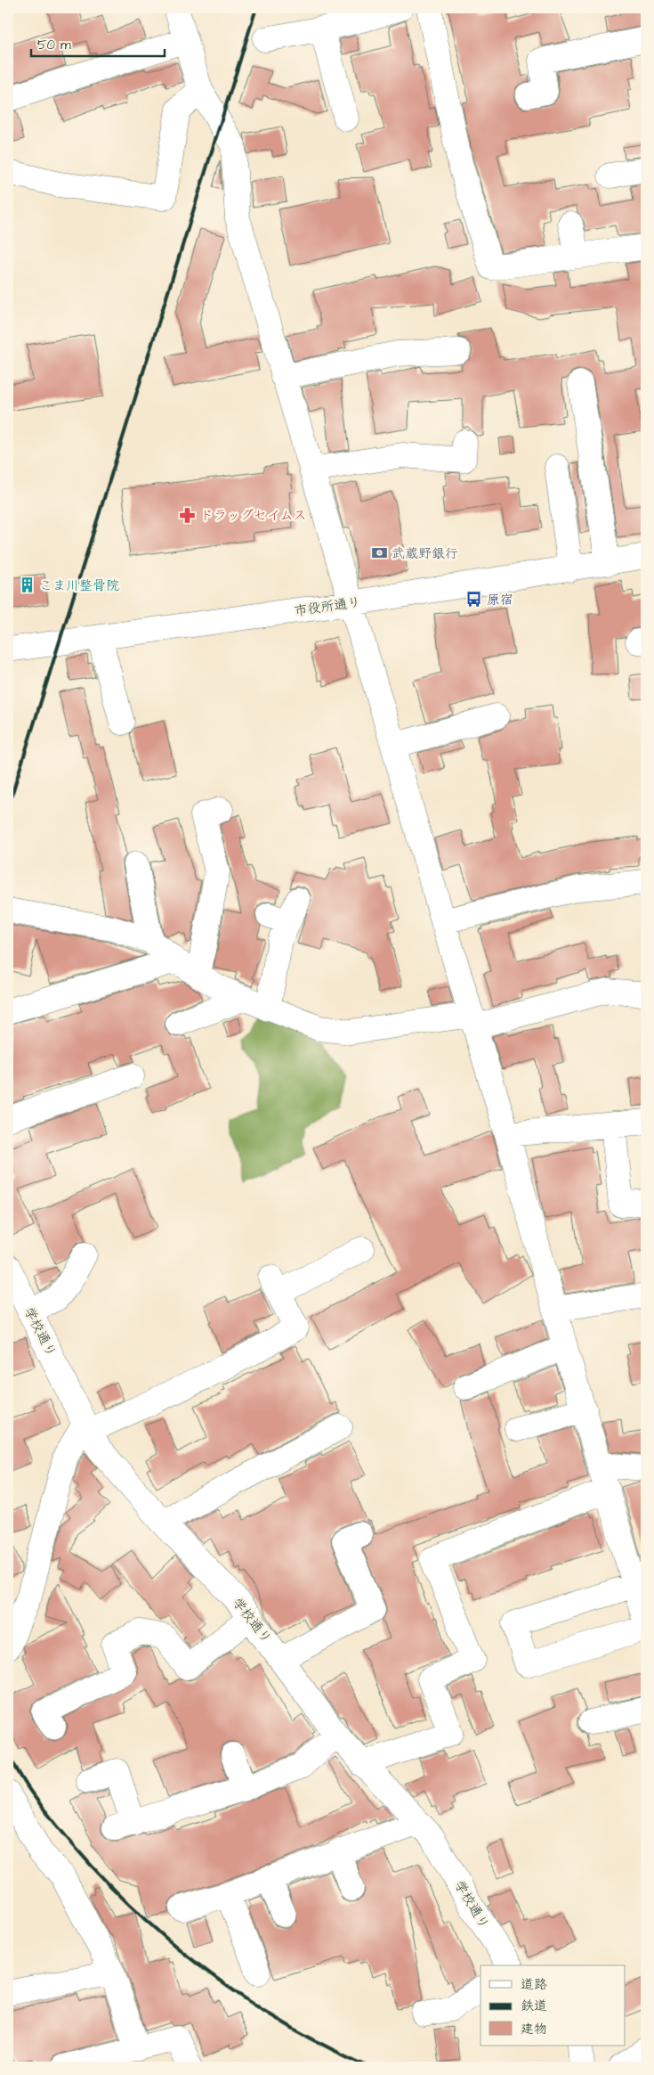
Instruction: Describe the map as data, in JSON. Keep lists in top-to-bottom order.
{
  "streets": {
    "street": ["市役所通り", "学校通り"]
  },
  "places": {
    "pharmacy": ["ドラッグセイムス"],
    "bank": ["武蔵野銀行"],
    "building": ["こま川整骨院"],
    "bus stop": ["原宿"]
  },
  "legend": ["道路", "鉄道", "建物"],
  "scale_bar": "50 m"
}
